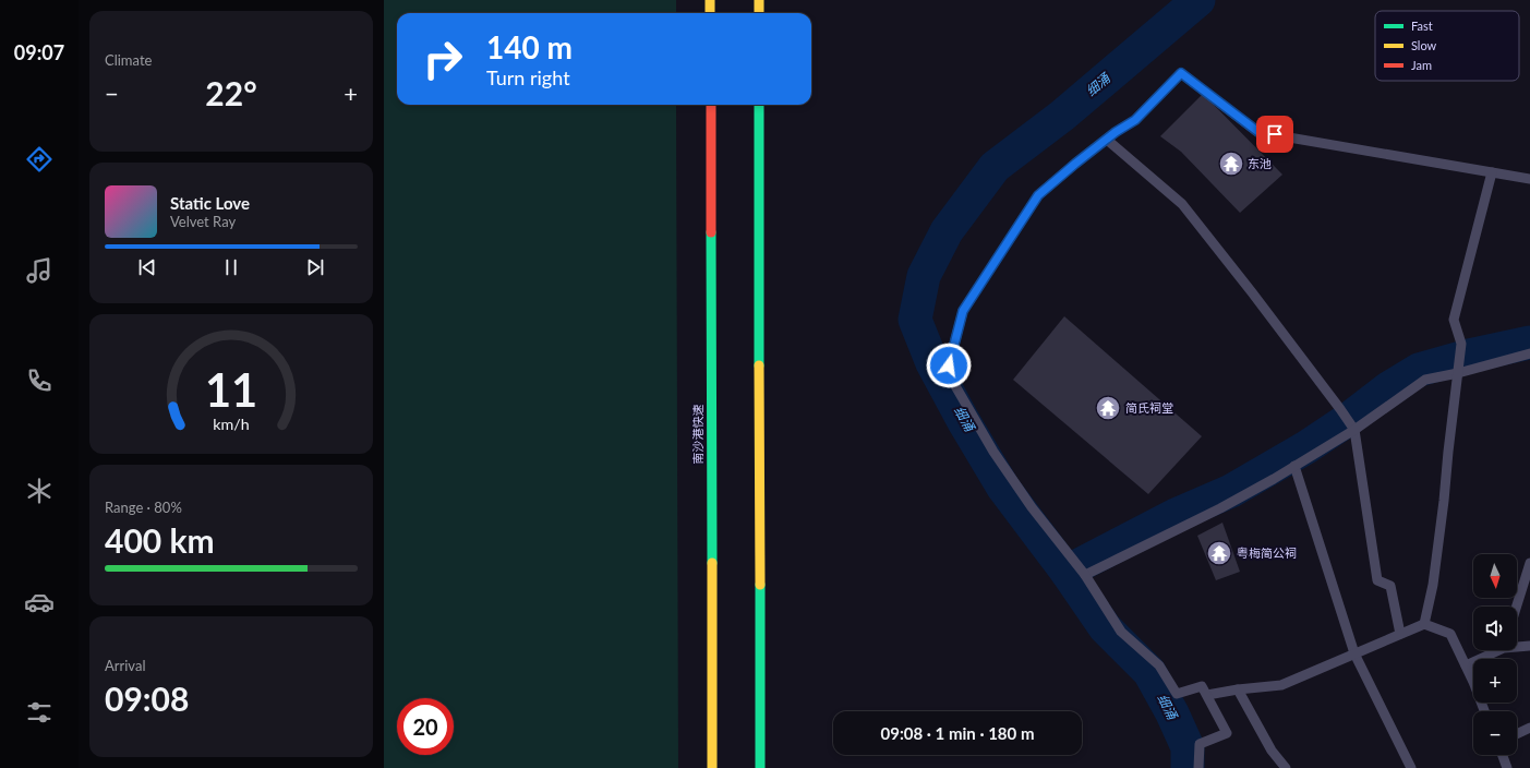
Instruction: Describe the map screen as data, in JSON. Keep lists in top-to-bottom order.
{
  "streets": {
    "highway": ["南沙港快速"]
  },
  "water": ["细涌"],
  "places": {
    "temple": ["东池", "简氏祠堂", "粤梅简公祠"]
  },
  "legend": ["Fast", "Slow", "Jam"],
  "north": "bottom",
  "page": {
    "tabs": "09:07",
    "tile": [
      "Climate",
      ["Range · 80%", "400 km"],
      ["Arrival", "09:08"]
    ],
    "turn": ["140 m", "Turn right"],
    "heat": ["−", "22°", "+"],
    "song": ["Static Love", "Velvet Ray"],
    "map_buttons": ["+", "−"],
    "limit": "20",
    "trip": "09:08 · 1 min · 180 m",
    "gauge": ["11", "km/h"]
  }
}
